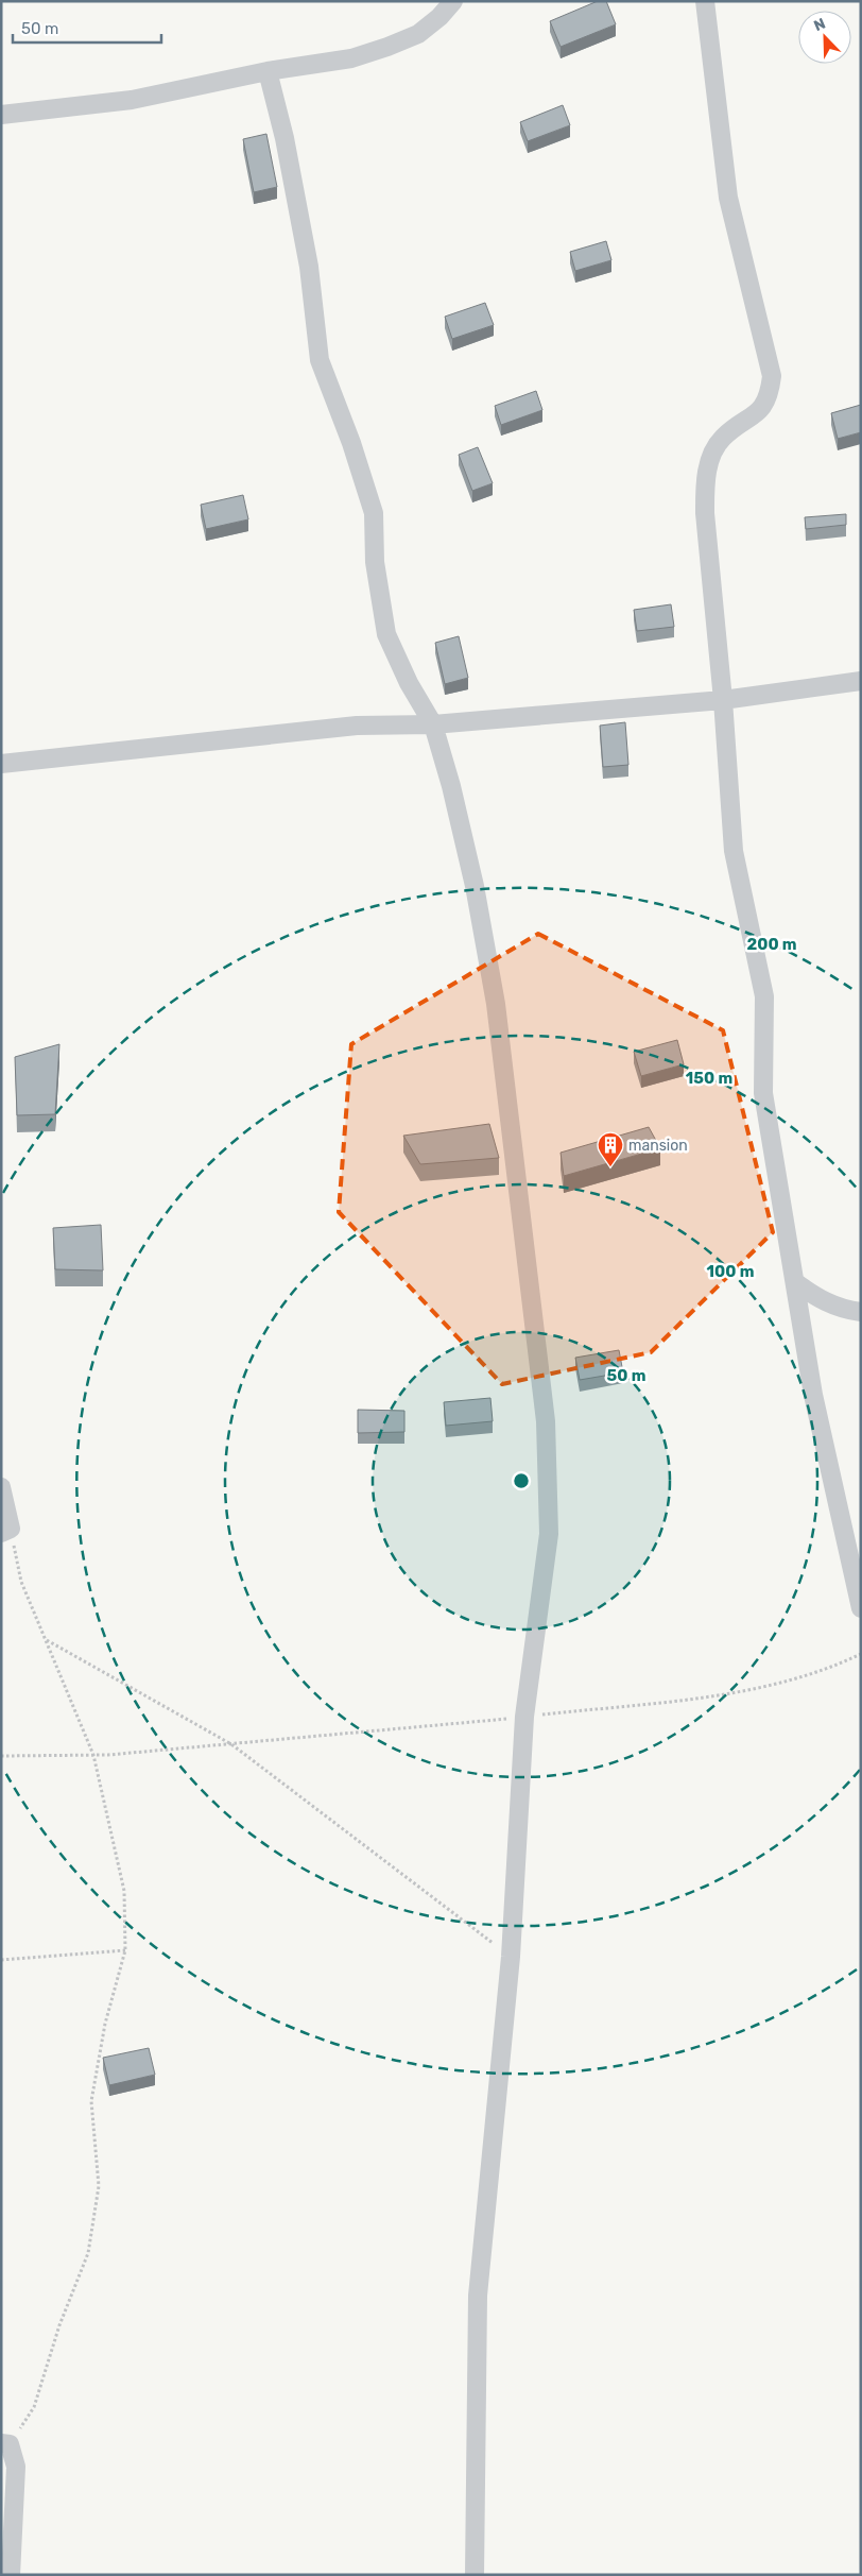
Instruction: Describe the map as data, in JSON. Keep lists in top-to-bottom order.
{
  "places": {
    "building": ["mansion"]
  },
  "scale_bar": "50 m",
  "north": "top left",
  "rings": [
    "200 m",
    "150 m",
    "100 m",
    "50 m"
  ]
}
